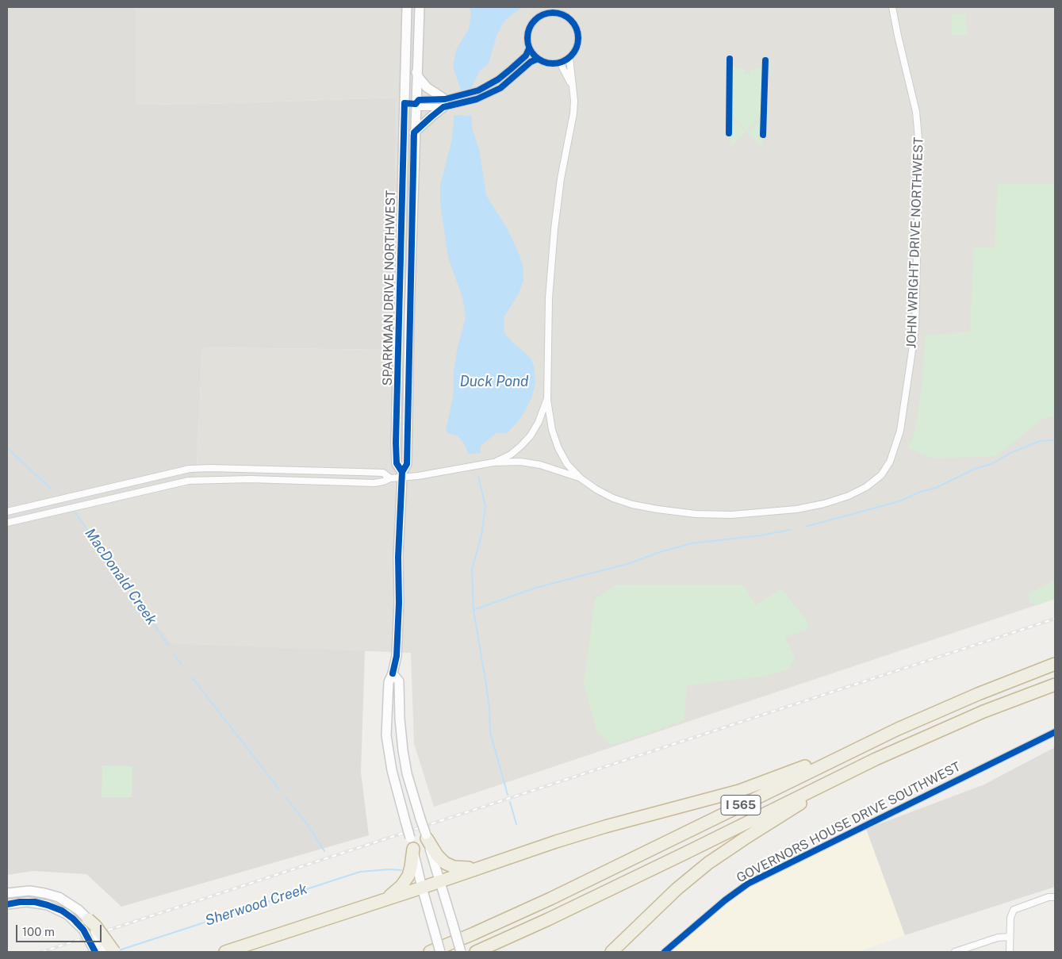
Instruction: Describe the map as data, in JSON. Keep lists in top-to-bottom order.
{
  "streets": {
    "highway": ["I 565"],
    "main road": ["SPARKMAN DRIVE NORTHWEST"],
    "street": ["JOHN WRIGHT DRIVE NORTHWEST", "GOVERNORS HOUSE DRIVE SOUTHWEST"]
  },
  "water": ["Duck Pond", "MacDonald Creek", "Sherwood Creek"],
  "scale_bar": "100 m"
}
